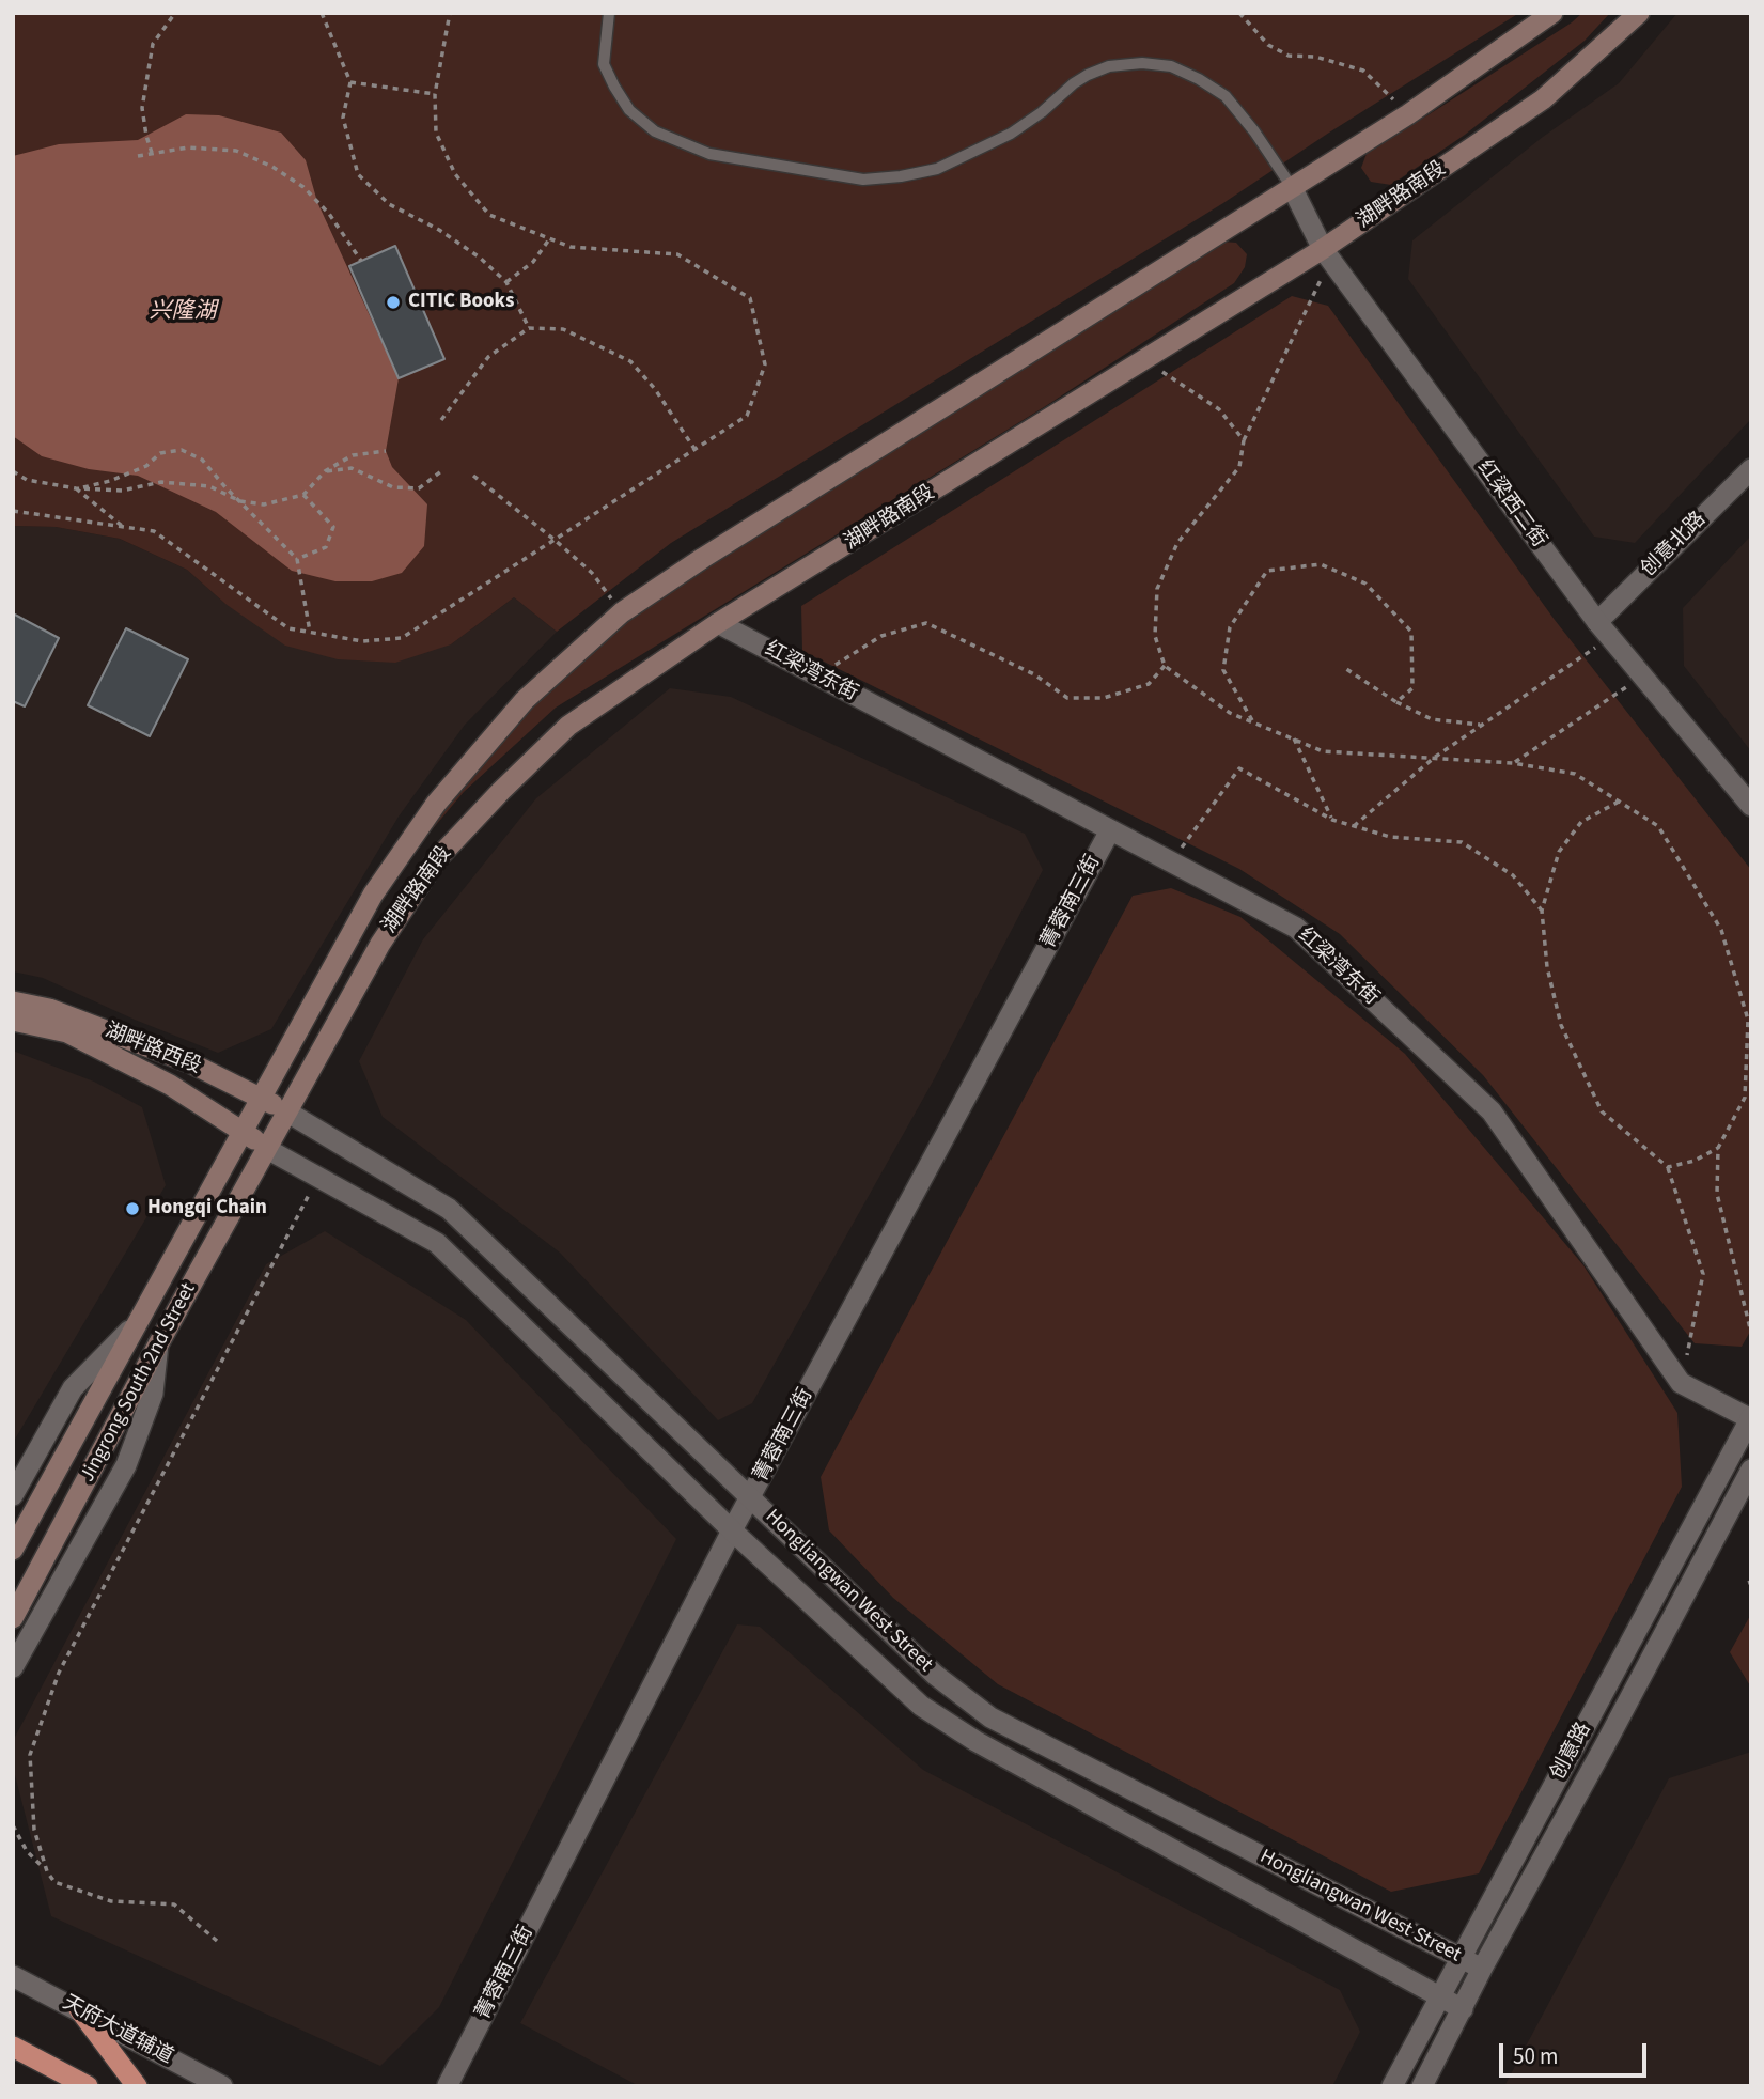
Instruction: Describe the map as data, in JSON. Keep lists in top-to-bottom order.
{
  "streets": {
    "main road": ["湖畔路南段", "湖畔路西段", "Jingrong South 2nd Street"],
    "street": [
      "红梁西二街",
      "创意北路",
      "红梁湾东街",
      "菁蓉南三街",
      "Hongliangwan West Street",
      "创意路",
      "天府大道辅道"
    ]
  },
  "crossings": [
    ["湖畔路南段", "红梁西二街"],
    ["湖畔路南段", "红梁湾东街"],
    ["湖畔路南段", "湖畔路西段"],
    ["湖畔路南段", "Jingrong South 2nd Street"],
    ["湖畔路南段", "Hongliangwan West Street"],
    ["红梁西二街", "创意北路"],
    ["红梁湾东街", "菁蓉南三街"],
    ["红梁湾东街", "创意路"],
    ["菁蓉南三街", "Hongliangwan West Street"],
    ["湖畔路西段", "Jingrong South 2nd Street"],
    ["湖畔路西段", "Hongliangwan West Street"],
    ["Jingrong South 2nd Street", "Hongliangwan West Street"],
    ["Hongliangwan West Street", "创意路"]
  ],
  "water": ["兴隆湖"],
  "places": ["CITIC Books", "Hongqi Chain"],
  "scale_bar": "50 m"
}
